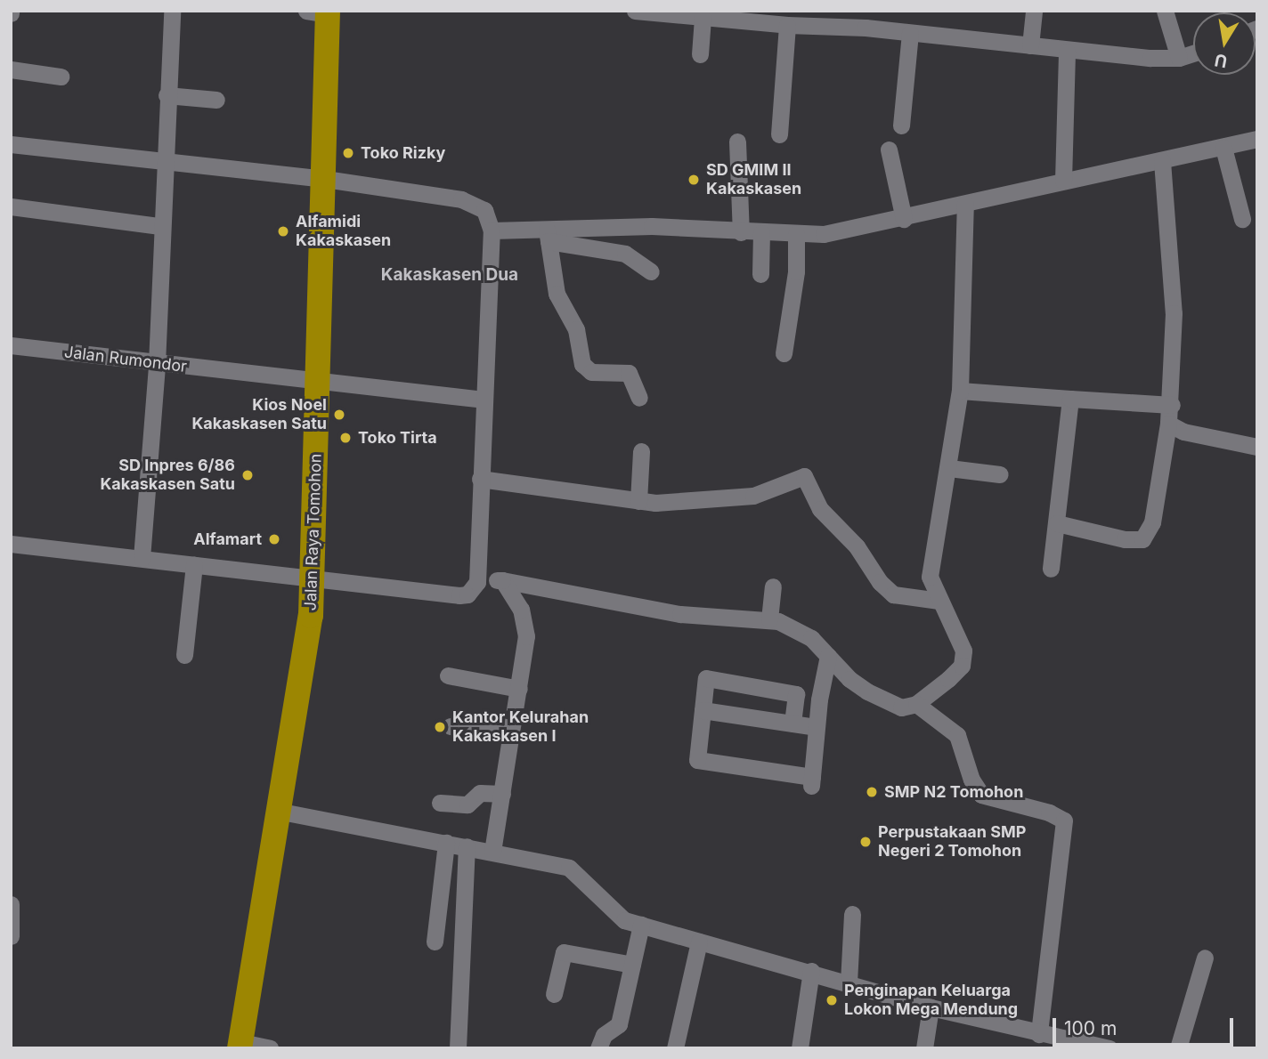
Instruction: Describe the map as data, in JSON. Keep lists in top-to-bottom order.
{
  "streets": {
    "highway": ["Jalan Raya Tomohon"],
    "street": ["Jalan Rumondor"]
  },
  "crossings": [
    ["Jalan Rumondor", "Jalan Raya Tomohon"]
  ],
  "districts": ["Kakaskasen Dua"],
  "places": [
    "Toko Rizky",
    "SD GMIM II Kakaskasen",
    "Alfamidi Kakaskasen",
    "Kios Noel Kakaskasen Satu",
    "Toko Tirta",
    "SD Inpres 6/86 Kakaskasen Satu",
    "Alfamart",
    "Kantor Kelurahan Kakaskasen I",
    "SMP N2 Tomohon",
    "Perpustakaan SMP Negeri 2 Tomohon",
    "Penginapan Keluarga Lokon Mega Mendung"
  ],
  "scale_bar": "100 m",
  "north": "bottom"
}
